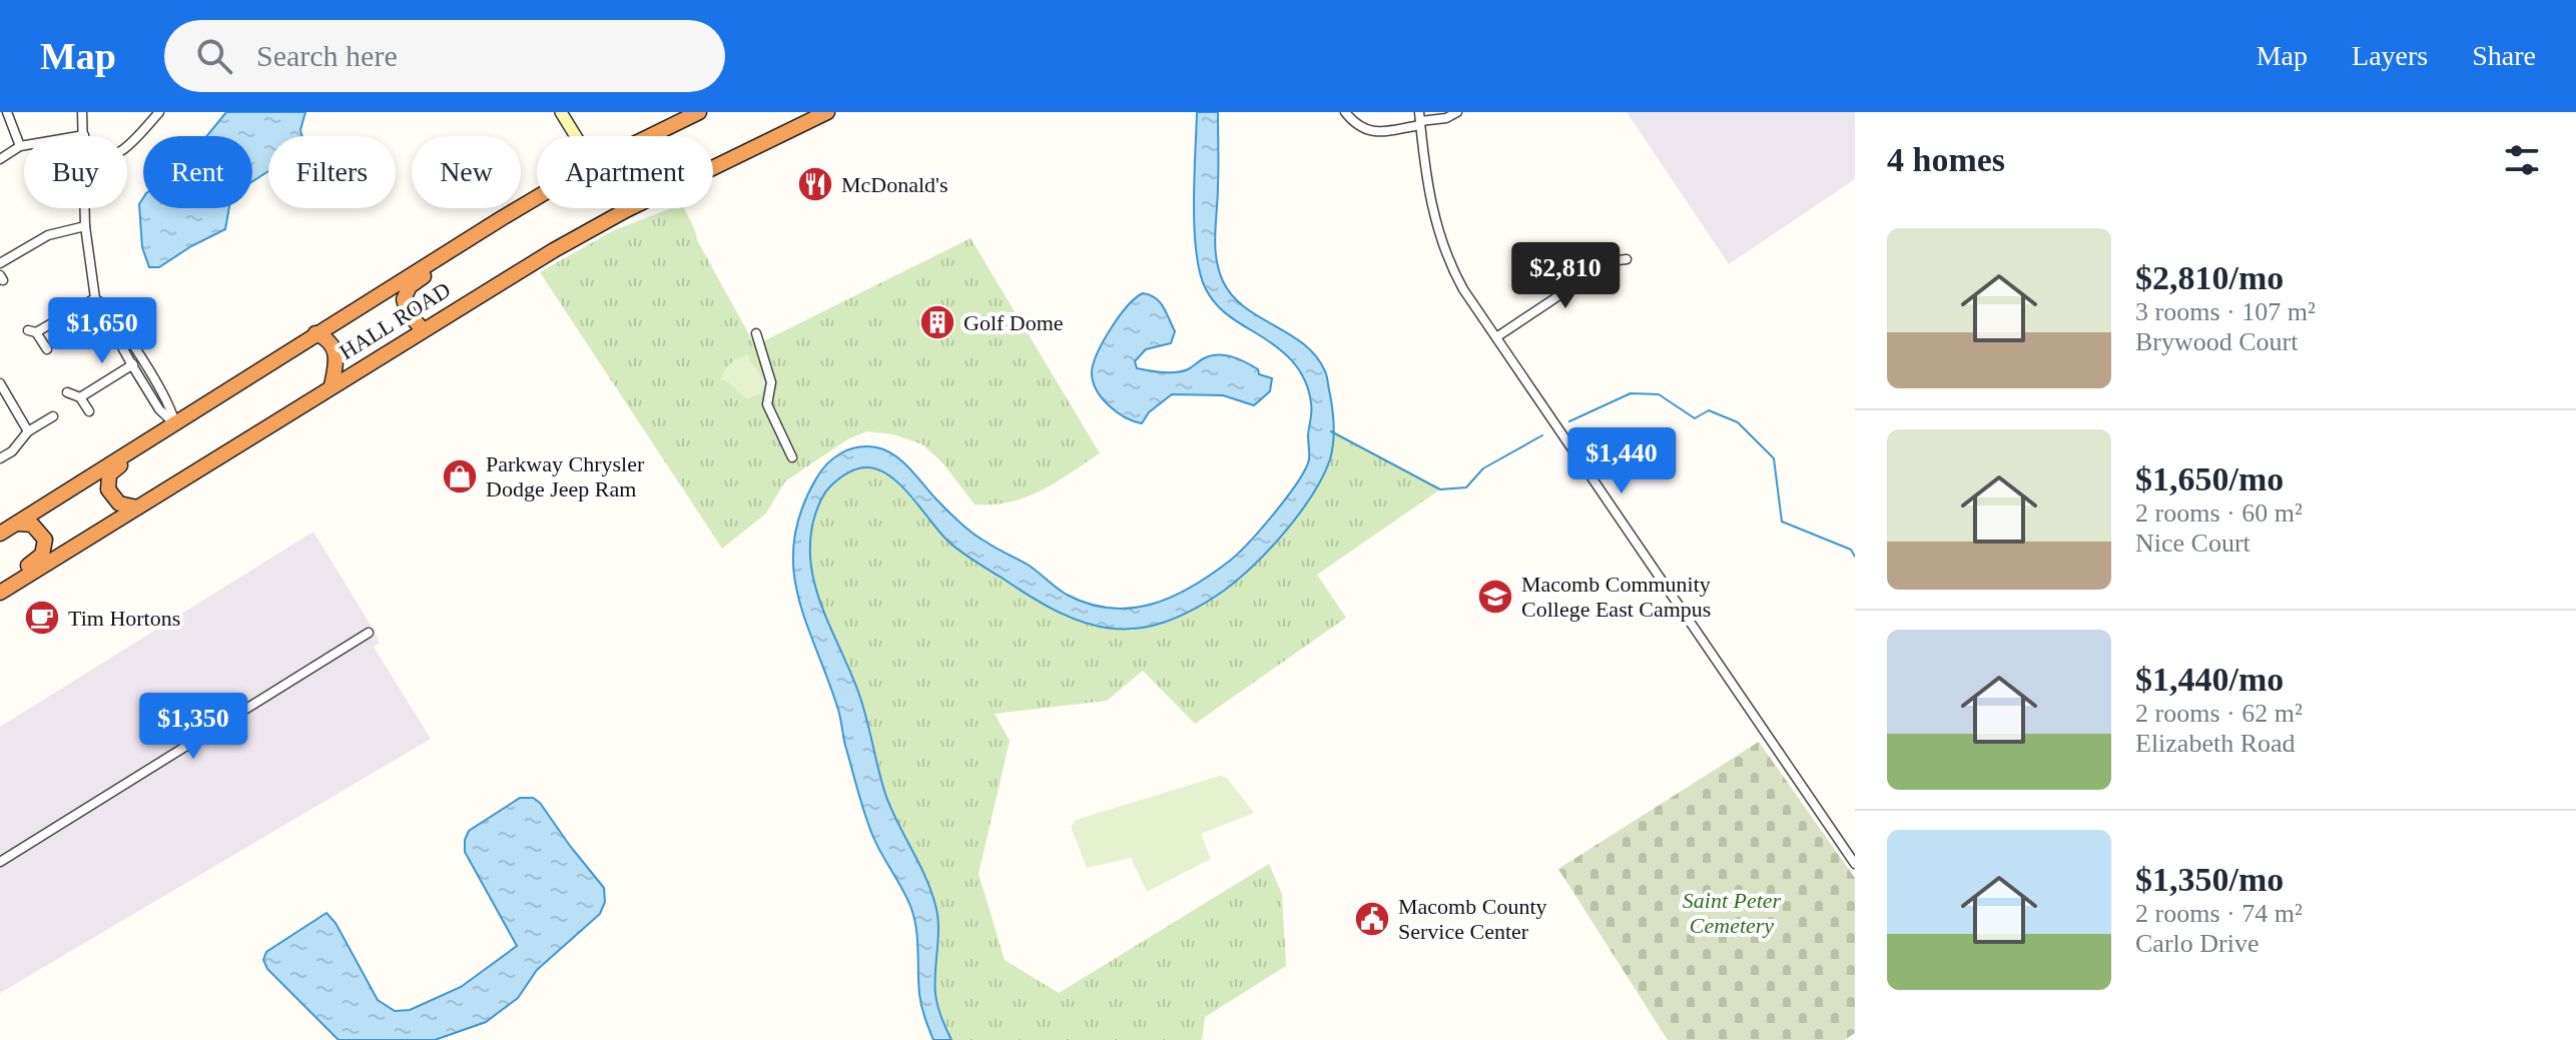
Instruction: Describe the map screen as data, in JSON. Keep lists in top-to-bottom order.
{
  "streets": {
    "highway": ["HALL ROAD"]
  },
  "parks": ["Saint Peter Cemetery"],
  "places": {
    "restaurant": ["McDonald's"],
    "building": ["Golf Dome"],
    "shop": ["Parkway Chrysler Dodge Jeep Ram"],
    "school or university": ["Macomb Community College East Campus"],
    "cafe": ["Tim Hortons"],
    "public building": ["Macomb County Service Center"]
  },
  "page": {
    "header": "Map",
    "search": "Search here",
    "nav": ["Map", "Layers", "Share"],
    "heading": "4 homes",
    "chip": [
      "Buy",
      "Rent",
      "Filters",
      "New",
      "Apartment"
    ],
    "list": [
      {
        "name": "$2,810/mo",
        "note": "3 rooms · 107 m² · Brywood Court"
      },
      {
        "name": "$1,650/mo",
        "note": "2 rooms · 60 m² · Nice Court"
      },
      {
        "name": "$1,440/mo",
        "note": "2 rooms · 62 m² · Elizabeth Road"
      },
      {
        "name": "$1,350/mo",
        "note": "2 rooms · 74 m² · Carlo Drive"
      }
    ],
    "price": [
      "$2,810",
      "$1,650",
      "$1,440",
      "$1,350"
    ]
  }
}
